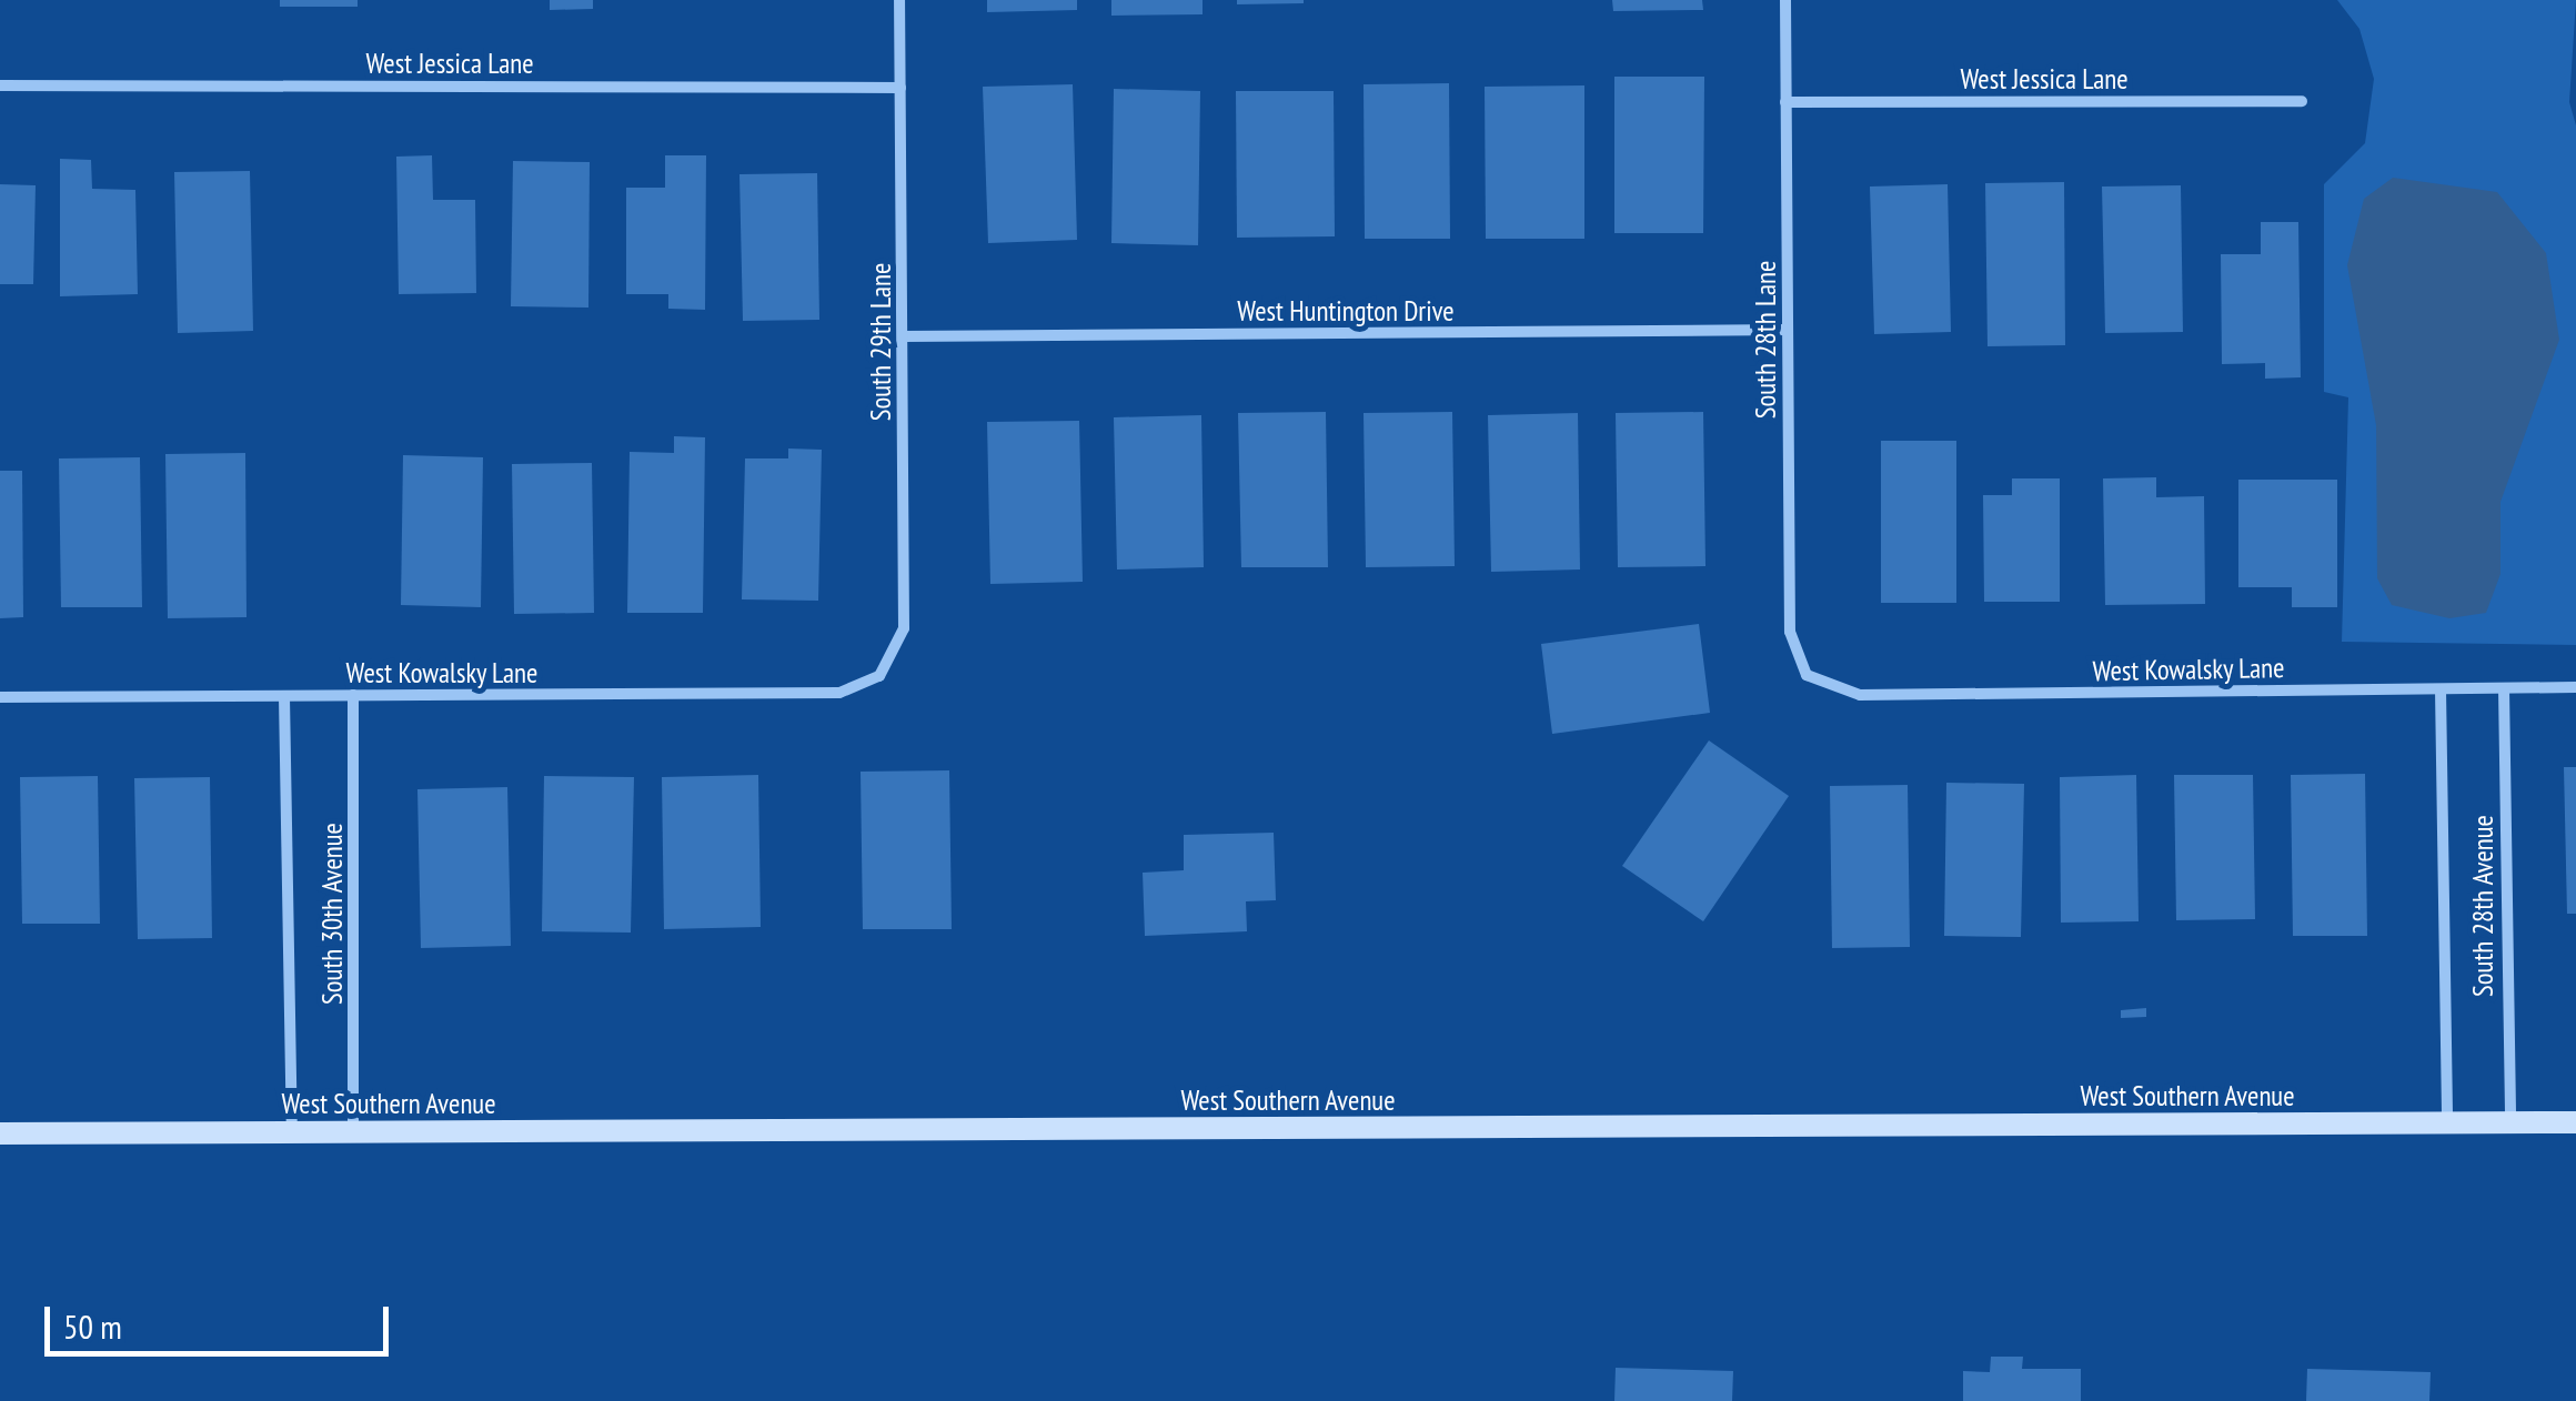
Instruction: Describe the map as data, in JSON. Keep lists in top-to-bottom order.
{
  "streets": {
    "main road": ["West Southern Avenue"],
    "street": [
      "West Jessica Lane",
      "West Huntington Drive",
      "South 28th Lane",
      "South 29th Lane",
      "West Kowalsky Lane",
      "South 28th Avenue",
      "South 30th Avenue"
    ]
  },
  "crossings": [
    ["West Jessica Lane", "South 28th Lane"],
    ["West Jessica Lane", "South 29th Lane"],
    ["West Huntington Drive", "South 28th Lane"],
    ["West Huntington Drive", "South 29th Lane"],
    ["South 28th Lane", "West Kowalsky Lane"],
    ["South 29th Lane", "West Kowalsky Lane"],
    ["West Kowalsky Lane", "South 28th Avenue"],
    ["West Kowalsky Lane", "South 30th Avenue"],
    ["South 28th Avenue", "West Southern Avenue"],
    ["South 30th Avenue", "West Southern Avenue"]
  ],
  "scale_bar": "50 m"
}
